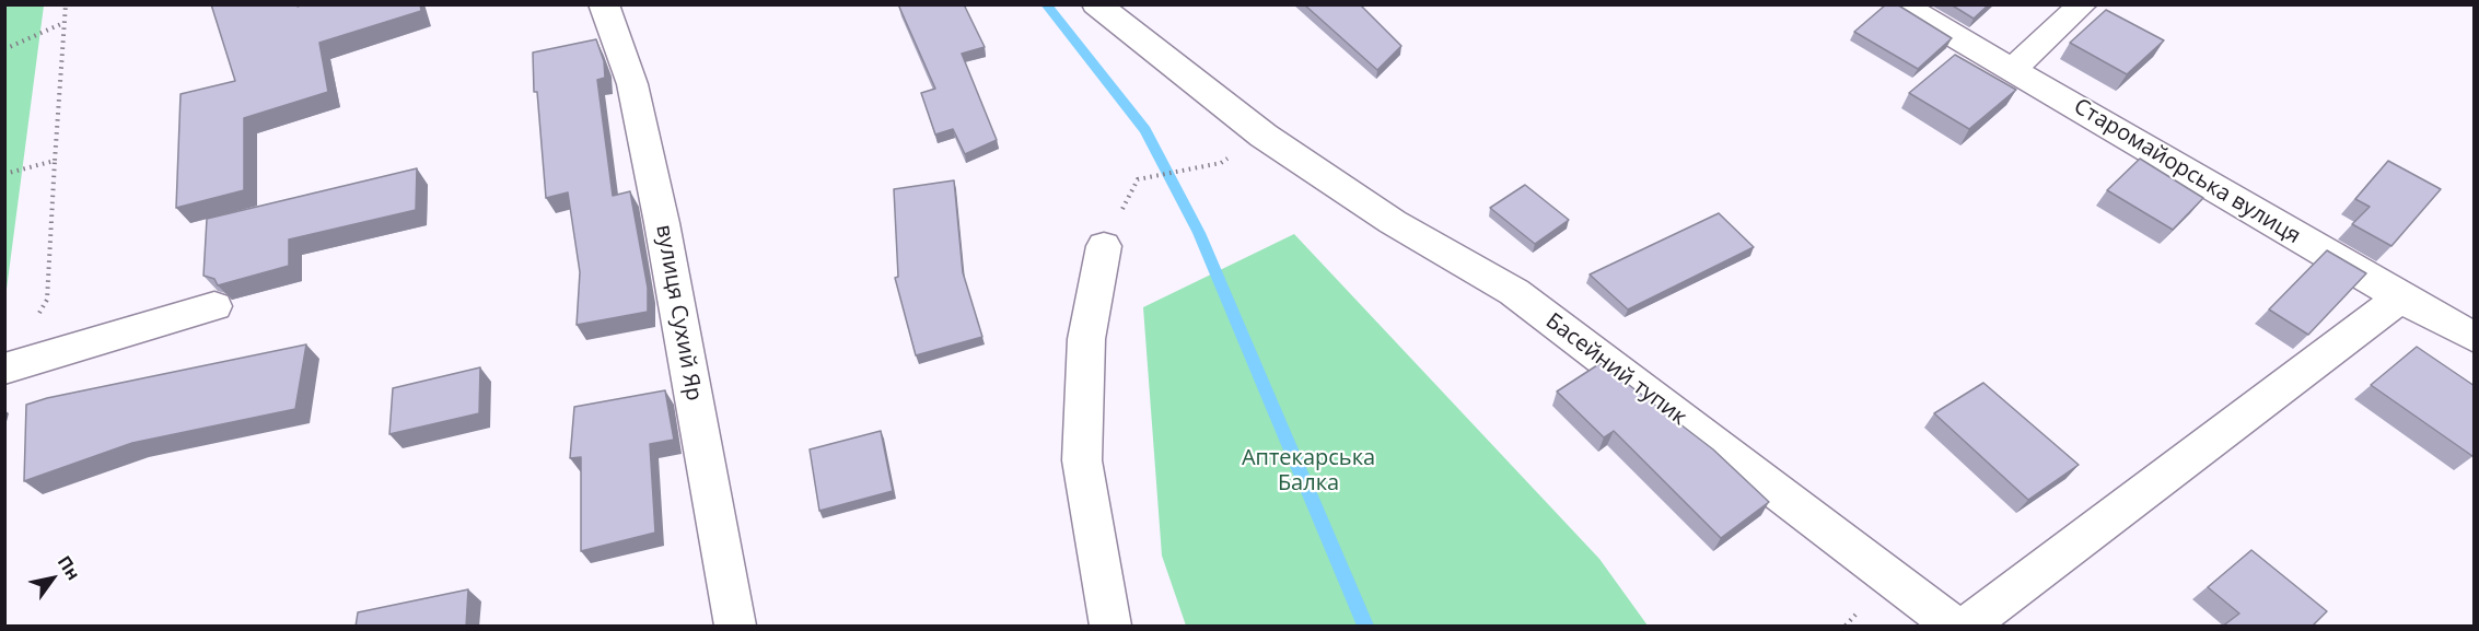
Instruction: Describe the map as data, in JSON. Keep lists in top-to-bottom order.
{
  "streets": {
    "street": ["Старомайорська вулиця", "вулиця Сухий Яр", "Басейний тупик"]
  },
  "parks": ["Аптекарська Балка"],
  "north": "top right"
}
